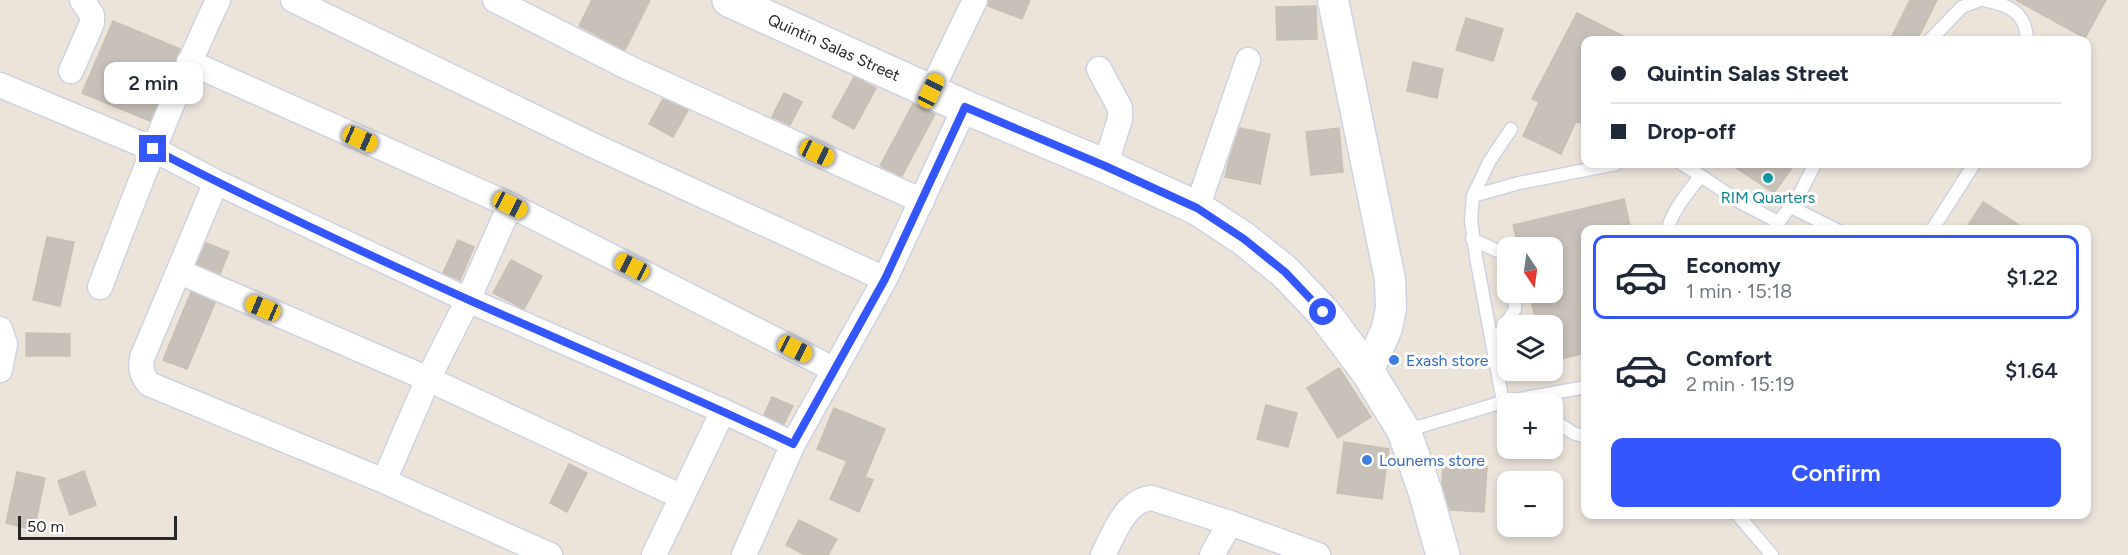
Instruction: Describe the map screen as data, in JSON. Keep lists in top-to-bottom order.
{
  "streets": {
    "main road": ["Quintin Salas Street"]
  },
  "places": ["RIM Quarters", "Exash store", "Lounems store"],
  "scale_bar": "50 m",
  "north": "bottom",
  "page": {
    "banner": ["Quintin Salas Street", "Drop-off"],
    "bubble": "2 min",
    "list": [
      {
        "name": "Economy",
        "note": "1 min · 15:18",
        "value": "$1.22"
      },
      {
        "name": "Comfort",
        "note": "2 min · 15:19",
        "value": "$1.64"
      }
    ],
    "map_buttons": ["+", "−"],
    "buttons": "Confirm",
    "scale": "50 m"
  }
}
